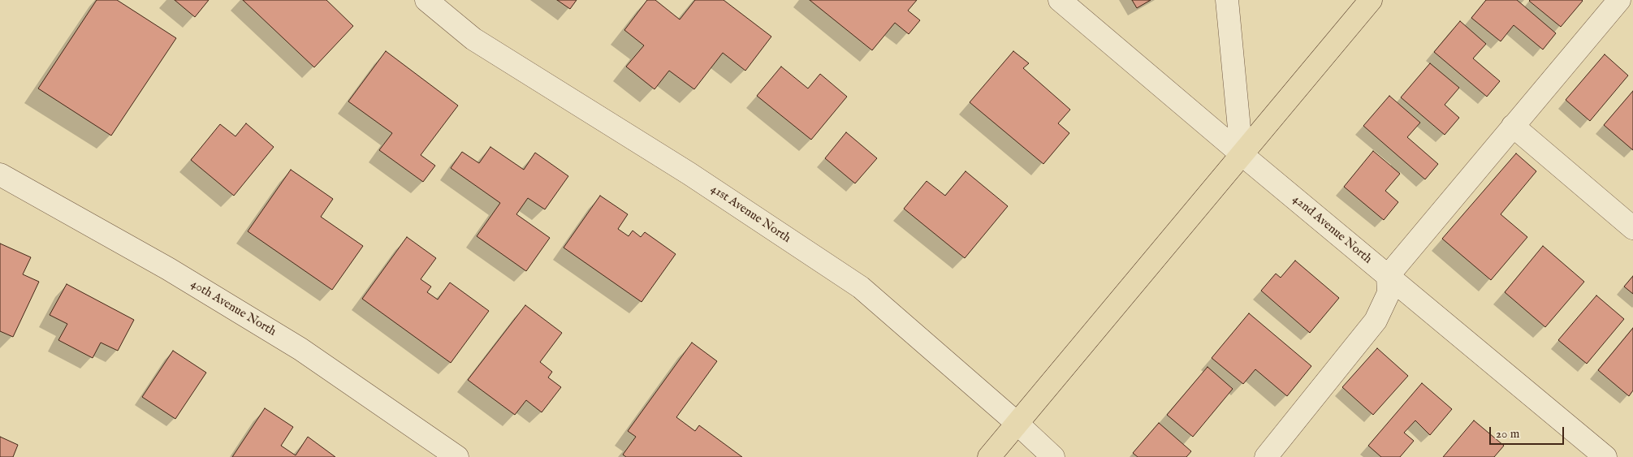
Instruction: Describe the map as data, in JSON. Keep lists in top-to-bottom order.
{
  "streets": {
    "street": ["41st Avenue North", "42nd Avenue North", "40th Avenue North"]
  },
  "scale_bar": "20 m"
}
